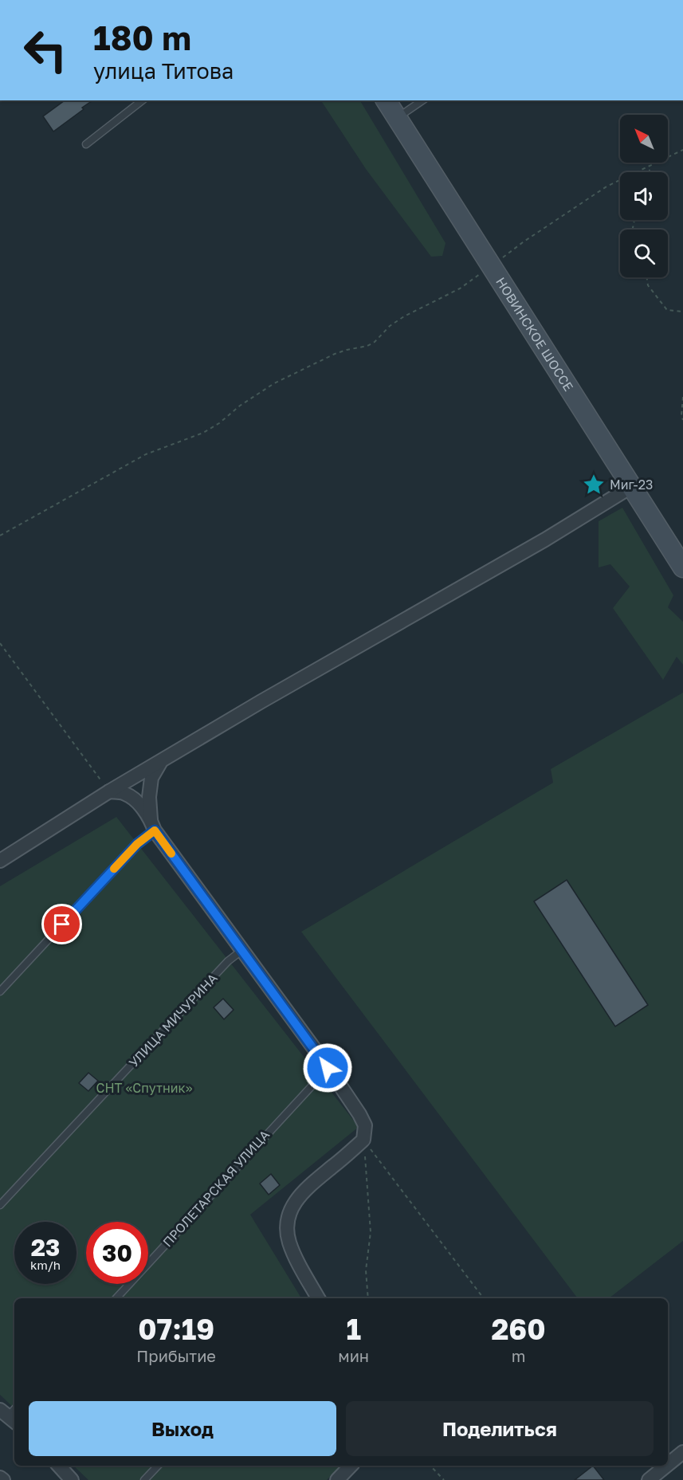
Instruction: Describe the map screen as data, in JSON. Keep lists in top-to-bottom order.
{
  "streets": {
    "main road": ["НОВИНСКОЕ ШОССЕ"],
    "lane": ["УЛИЦА МИЧУРИНА", "ПРОЛЕТАРСКАЯ УЛИЦА"]
  },
  "parks": ["СНТ «Спутник»"],
  "places": {
    "place": ["Миг-23"]
  },
  "north": "top left",
  "page": {
    "turn": ["180 m", "улица Титова"],
    "speed": "23 km/h",
    "limit": "30",
    "eta": [
      "07:19",
      "Прибытие",
      "1",
      "мин",
      "260",
      "m"
    ],
    "buttons": ["Выход", "Поделиться"]
  }
}
